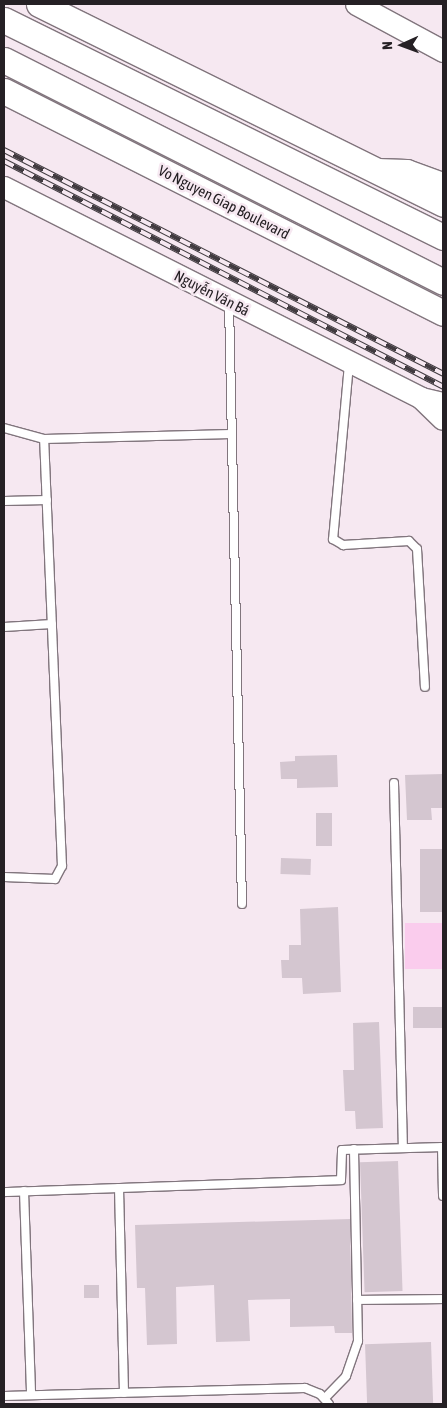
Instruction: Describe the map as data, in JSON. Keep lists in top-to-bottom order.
{
  "streets": {
    "highway": ["Vo Nguyen Giap Boulevard"],
    "main road": ["Nguyễn Văn Bá"]
  },
  "north": "left"
}
